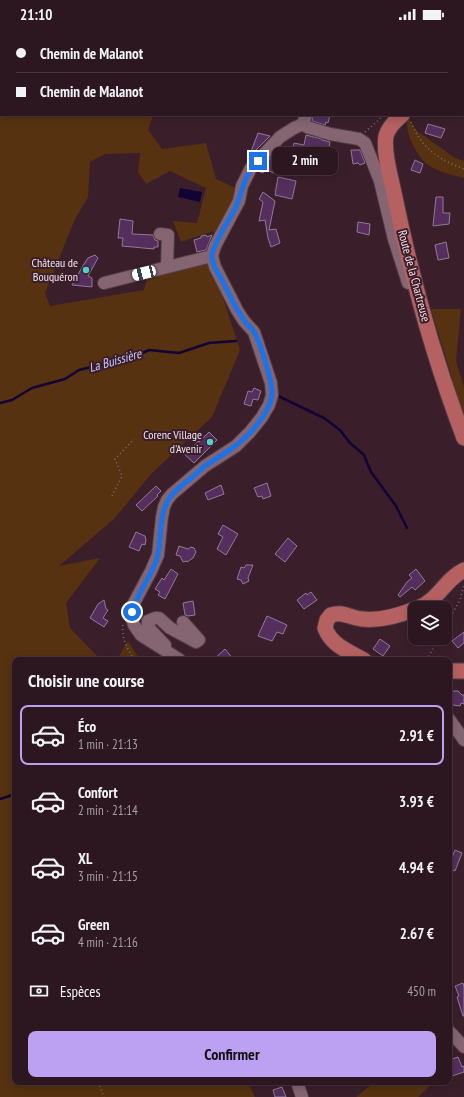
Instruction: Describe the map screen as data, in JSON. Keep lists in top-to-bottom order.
{
  "streets": {
    "main road": ["Route de la Chartreuse"]
  },
  "water": ["La Buissière"],
  "places": ["Château de Bouquéron", "Corenc Village d'Avenir"],
  "page": {
    "status": "21:10",
    "banner": ["Chemin de Malanot", "Chemin de Malanot"],
    "bubble": "2 min",
    "heading": "Choisir une course",
    "list": [
      {
        "name": "Éco",
        "note": "1 min · 21:13",
        "value": "2.91 €"
      },
      {
        "name": "Confort",
        "note": "2 min · 21:14",
        "value": "3.93 €"
      },
      {
        "name": "XL",
        "note": "3 min · 21:15",
        "value": "4.94 €"
      },
      {
        "name": "Green",
        "note": "4 min · 21:16",
        "value": "2.67 €"
      }
    ],
    "pay": ["Espèces", "450 m"],
    "buttons": "Confirmer"
  }
}
